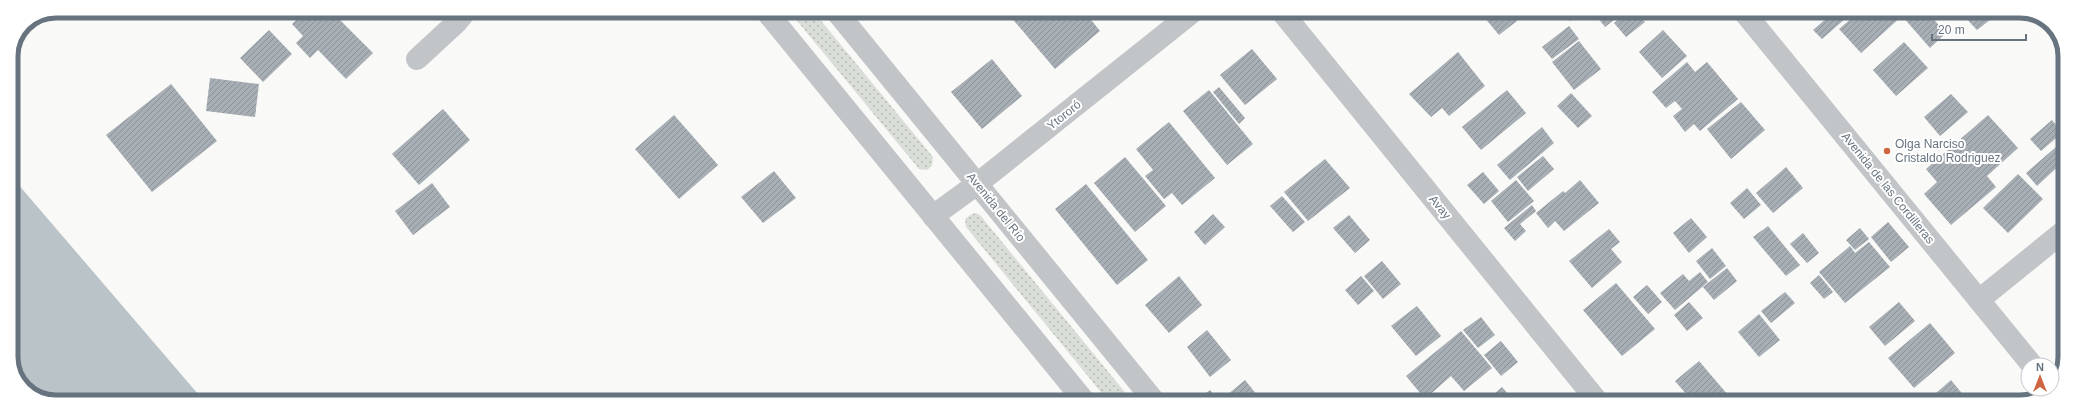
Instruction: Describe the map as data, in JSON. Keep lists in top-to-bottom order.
{
  "streets": {
    "street": [
      "Ytororó",
      "Avenida de las Cordilleras",
      "Avenida del Río",
      "Avay"
    ]
  },
  "crossings": [
    ["Ytororó", "Avenida del Río"]
  ],
  "places": ["Olga Narciso Cristaldo Rodriguez"],
  "scale_bar": "20 m",
  "north": "top"
}
